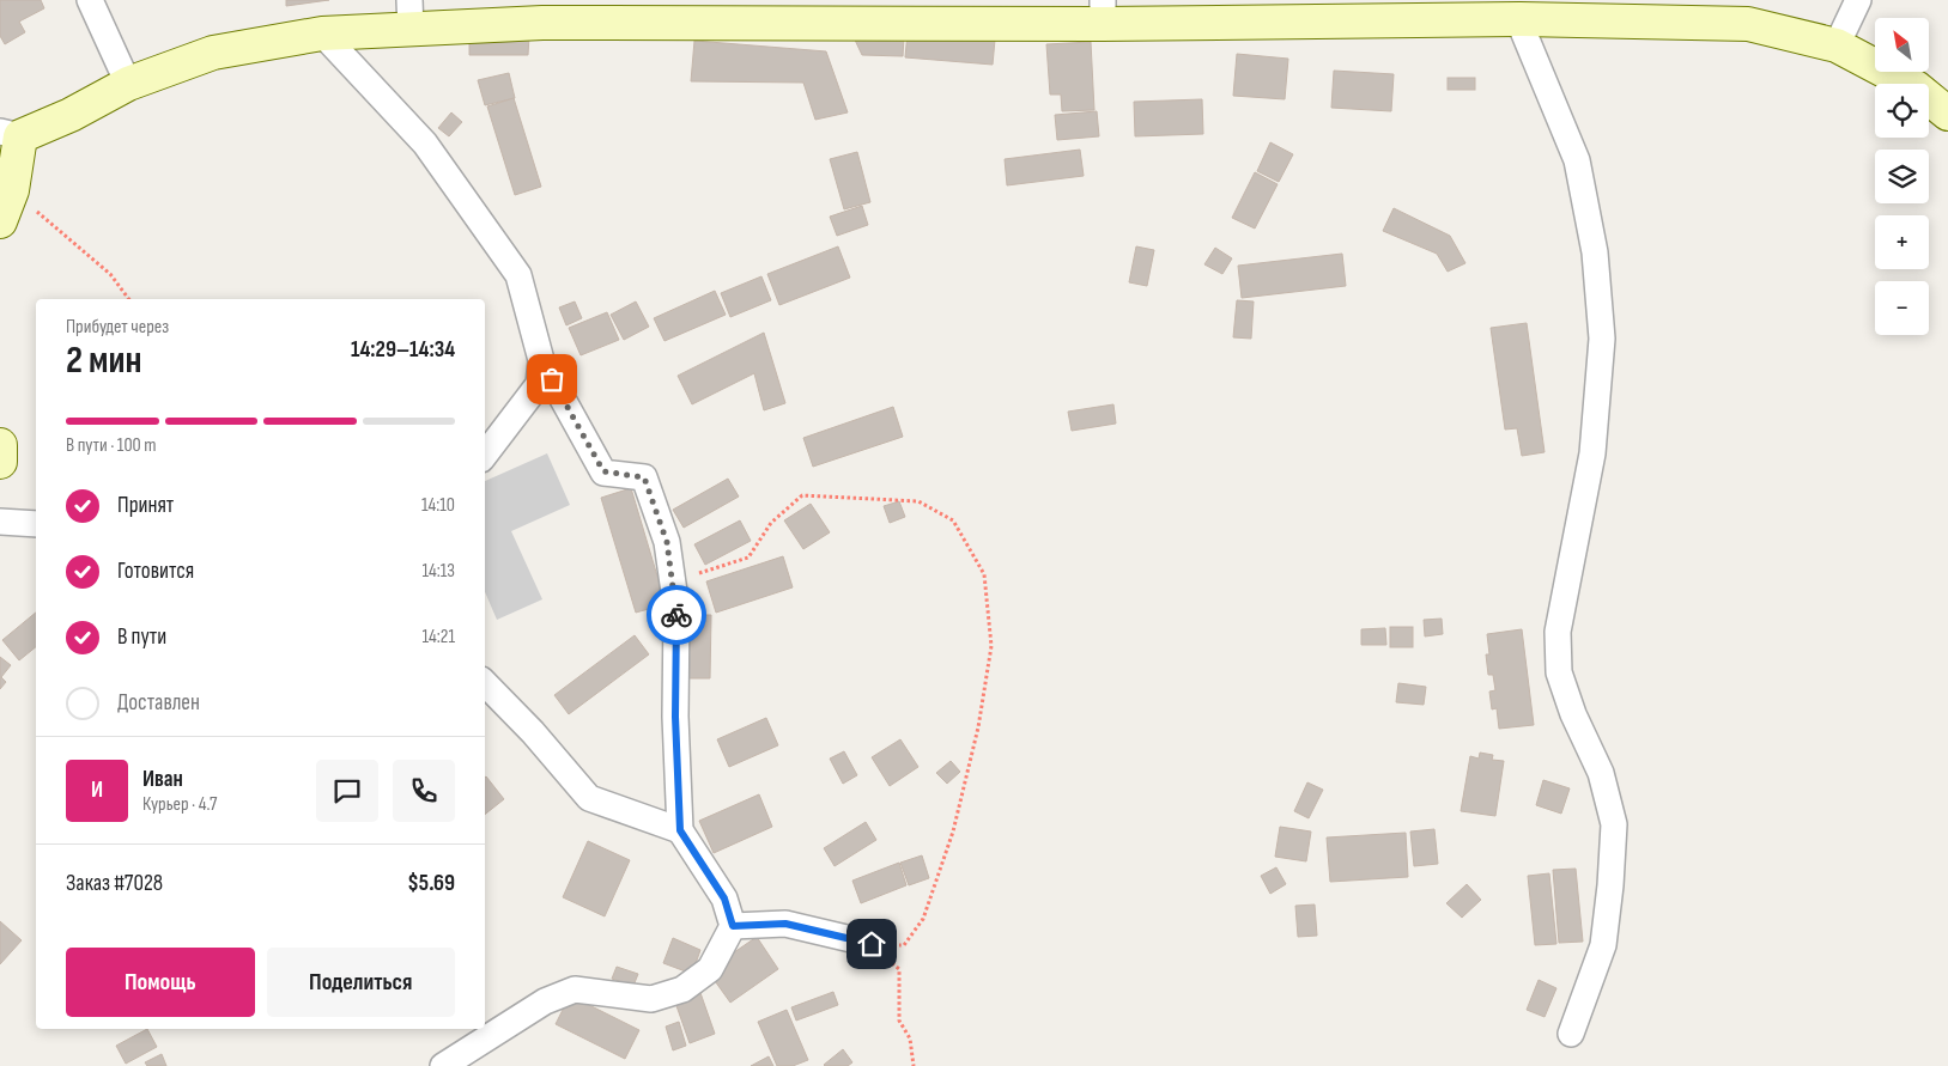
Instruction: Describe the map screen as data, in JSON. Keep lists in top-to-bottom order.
{
  "north": "top left",
  "page": {
    "map_buttons": ["+", "−"],
    "heading": ["2 мин", "Прибудет через", "14:29–14:34"],
    "panel": [
      "Иван",
      "Курьер · 4.7",
      "Заказ #7028",
      "$5.69"
    ],
    "bar": "В пути · 100 m",
    "list": [
      ["Принят", "14:10"],
      ["Готовится", "14:13"],
      ["В пути", "14:21"],
      "Доставлен"
    ],
    "round": "И",
    "buttons": ["Помощь", "Поделиться"]
  }
}
